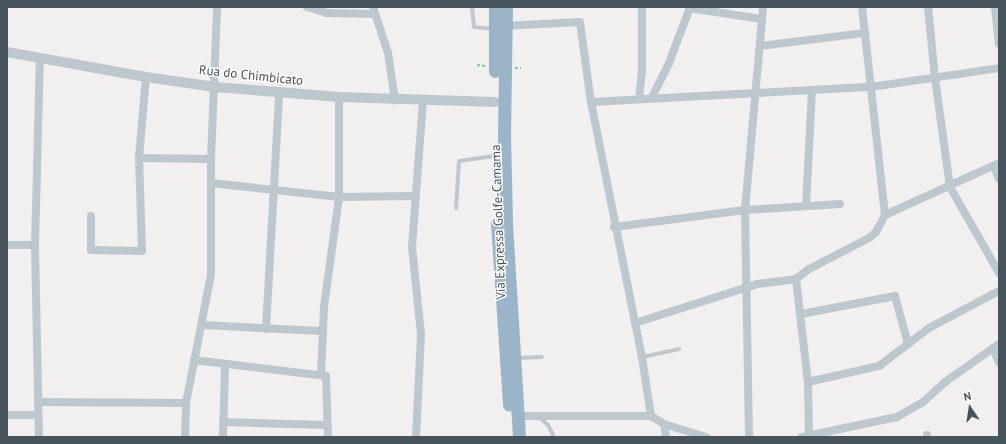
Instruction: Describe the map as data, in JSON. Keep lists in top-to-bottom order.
{
  "streets": {
    "highway": ["Via Expressa Golfe-Camama"],
    "street": ["Rua do Chimbicato"]
  },
  "crossings": [
    ["Rua do Chimbicato", "Via Expressa Golfe-Camama"]
  ],
  "north": "top"
}
